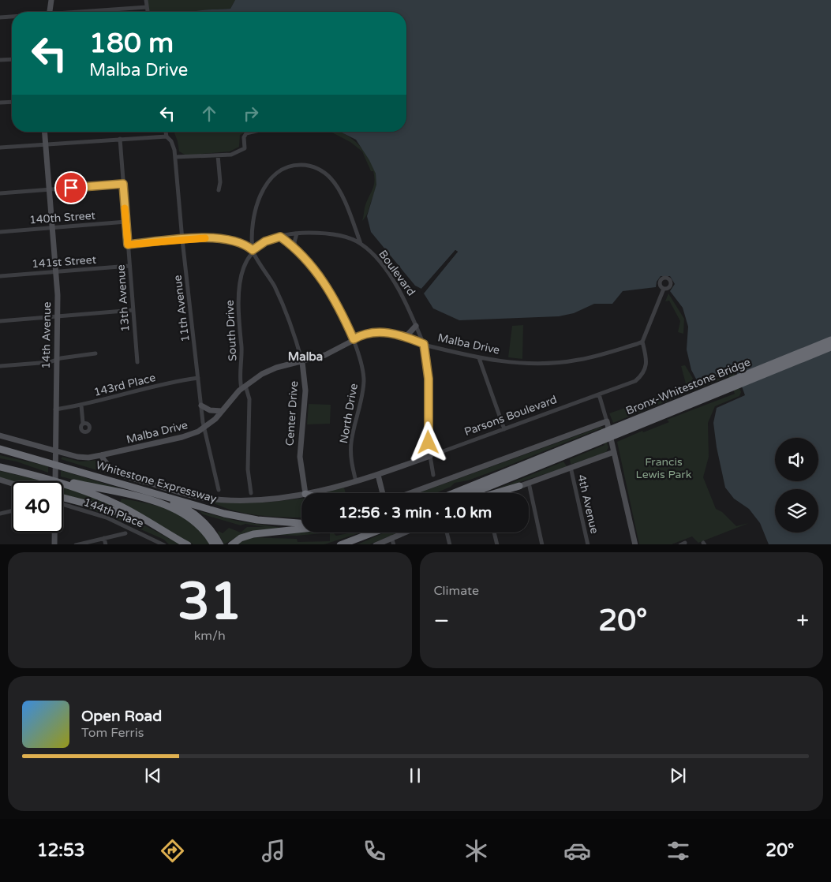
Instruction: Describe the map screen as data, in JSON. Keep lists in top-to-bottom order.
{
  "streets": {
    "highway": ["Bronx-Whitestone Bridge", "Whitestone Expressway"],
    "street": [
      "140th Street",
      "141st Street",
      "Boulevard",
      "13th Avenue",
      "11th Avenue",
      "South Drive",
      "14th Avenue",
      "Malba Drive",
      "143rd Place",
      "Center Drive",
      "North Drive",
      "Parsons Boulevard",
      "4th Avenue",
      "144th Place"
    ]
  },
  "crossings": [
    ["140th Street", "13th Avenue"],
    ["140th Street", "14th Avenue"],
    ["141st Street", "13th Avenue"],
    ["141st Street", "14th Avenue"],
    ["Boulevard", "South Drive"],
    ["Boulevard", "Malba Drive"],
    ["Boulevard", "Center Drive"],
    ["Boulevard", "North Drive"],
    ["Boulevard", "Parsons Boulevard"],
    ["11th Avenue", "Malba Drive"],
    ["11th Avenue", "143rd Place"],
    ["South Drive", "Malba Drive"],
    ["South Drive", "Center Drive"],
    ["14th Avenue", "Malba Drive"],
    ["14th Avenue", "143rd Place"],
    ["Malba Drive", "Center Drive"],
    ["Malba Drive", "North Drive"],
    ["Malba Drive", "Parsons Boulevard"],
    ["North Drive", "Parsons Boulevard"]
  ],
  "districts": ["Malba"],
  "parks": ["Francis Lewis Park"],
  "page": {
    "turn": ["180 m", "Malba Drive"],
    "limit": "40",
    "trip": "12:56 · 3 min · 1.0 km",
    "tile": [
      ["31", "km/h"],
      "Climate"
    ],
    "heat": ["−", "20°", "+"],
    "song": ["Open Road", "Tom Ferris"],
    "tabs": ["12:53", "20°"]
  }
}
